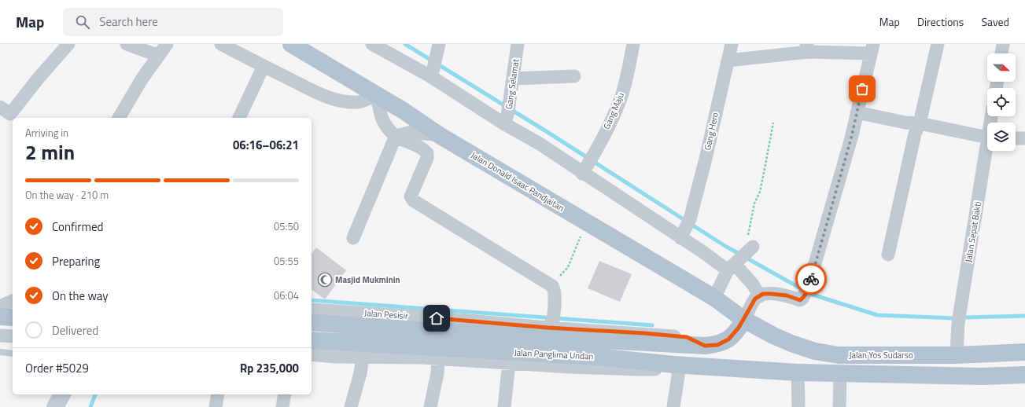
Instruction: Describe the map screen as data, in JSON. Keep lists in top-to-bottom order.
{
  "streets": {
    "main road": ["Jalan Donald Isaac Pandjaitan", "Jalan Panglima Undan", "Jalan Yos Sudarso"],
    "street": [
      "Gang Selamat",
      "Gang Maju",
      "Gang Hero",
      "Jalan Sepat Bakti",
      "Jalan Pesisir"
    ]
  },
  "crossings": [
    ["Jalan Donald Isaac Pandjaitan", "Jalan Panglima Undan"],
    ["Jalan Donald Isaac Pandjaitan", "Jalan Yos Sudarso"],
    ["Jalan Sepat Bakti", "Jalan Yos Sudarso"],
    ["Jalan Pesisir", "Jalan Panglima Undan"],
    ["Jalan Panglima Undan", "Jalan Yos Sudarso"]
  ],
  "places": {
    "mosque": ["Masjid Mukminin"]
  },
  "north": "right",
  "page": {
    "header": "Map",
    "search": "Search here",
    "nav": ["Map", "Directions", "Saved"],
    "heading": ["2 min", "Arriving in", "06:16–06:21"],
    "panel": ["Order #5029", "Rp 235,000"],
    "bar": "On the way · 210 m",
    "list": [
      ["Confirmed", "05:50"],
      ["Preparing", "05:55"],
      ["On the way", "06:04"],
      "Delivered"
    ]
  }
}
